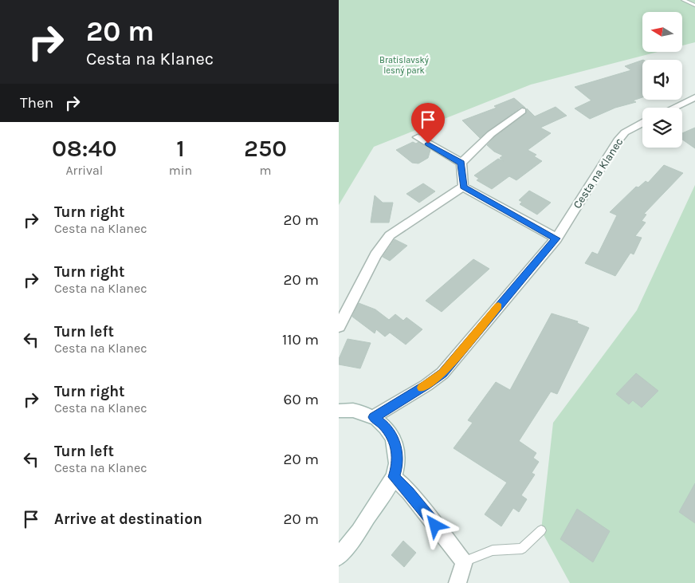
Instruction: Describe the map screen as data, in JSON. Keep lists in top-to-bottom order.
{
  "streets": {
    "street": ["Cesta na Klanec"]
  },
  "parks": ["Bratislavský lesný park"],
  "north": "left",
  "page": {
    "turn": ["20 m", "Cesta na Klanec"],
    "then": "Then",
    "eta": [
      "08:40",
      "Arrival",
      "1",
      "min",
      "250",
      "m"
    ],
    "list": [
      {
        "name": "Turn right",
        "note": "Cesta na Klanec",
        "value": "20 m"
      },
      {
        "name": "Turn right",
        "note": "Cesta na Klanec",
        "value": "20 m"
      },
      {
        "name": "Turn left",
        "note": "Cesta na Klanec",
        "value": "110 m"
      },
      {
        "name": "Turn right",
        "note": "Cesta na Klanec",
        "value": "60 m"
      },
      {
        "name": "Turn left",
        "note": "Cesta na Klanec",
        "value": "20 m"
      },
      {
        "name": "Arrive at destination",
        "value": "20 m"
      }
    ]
  }
}
